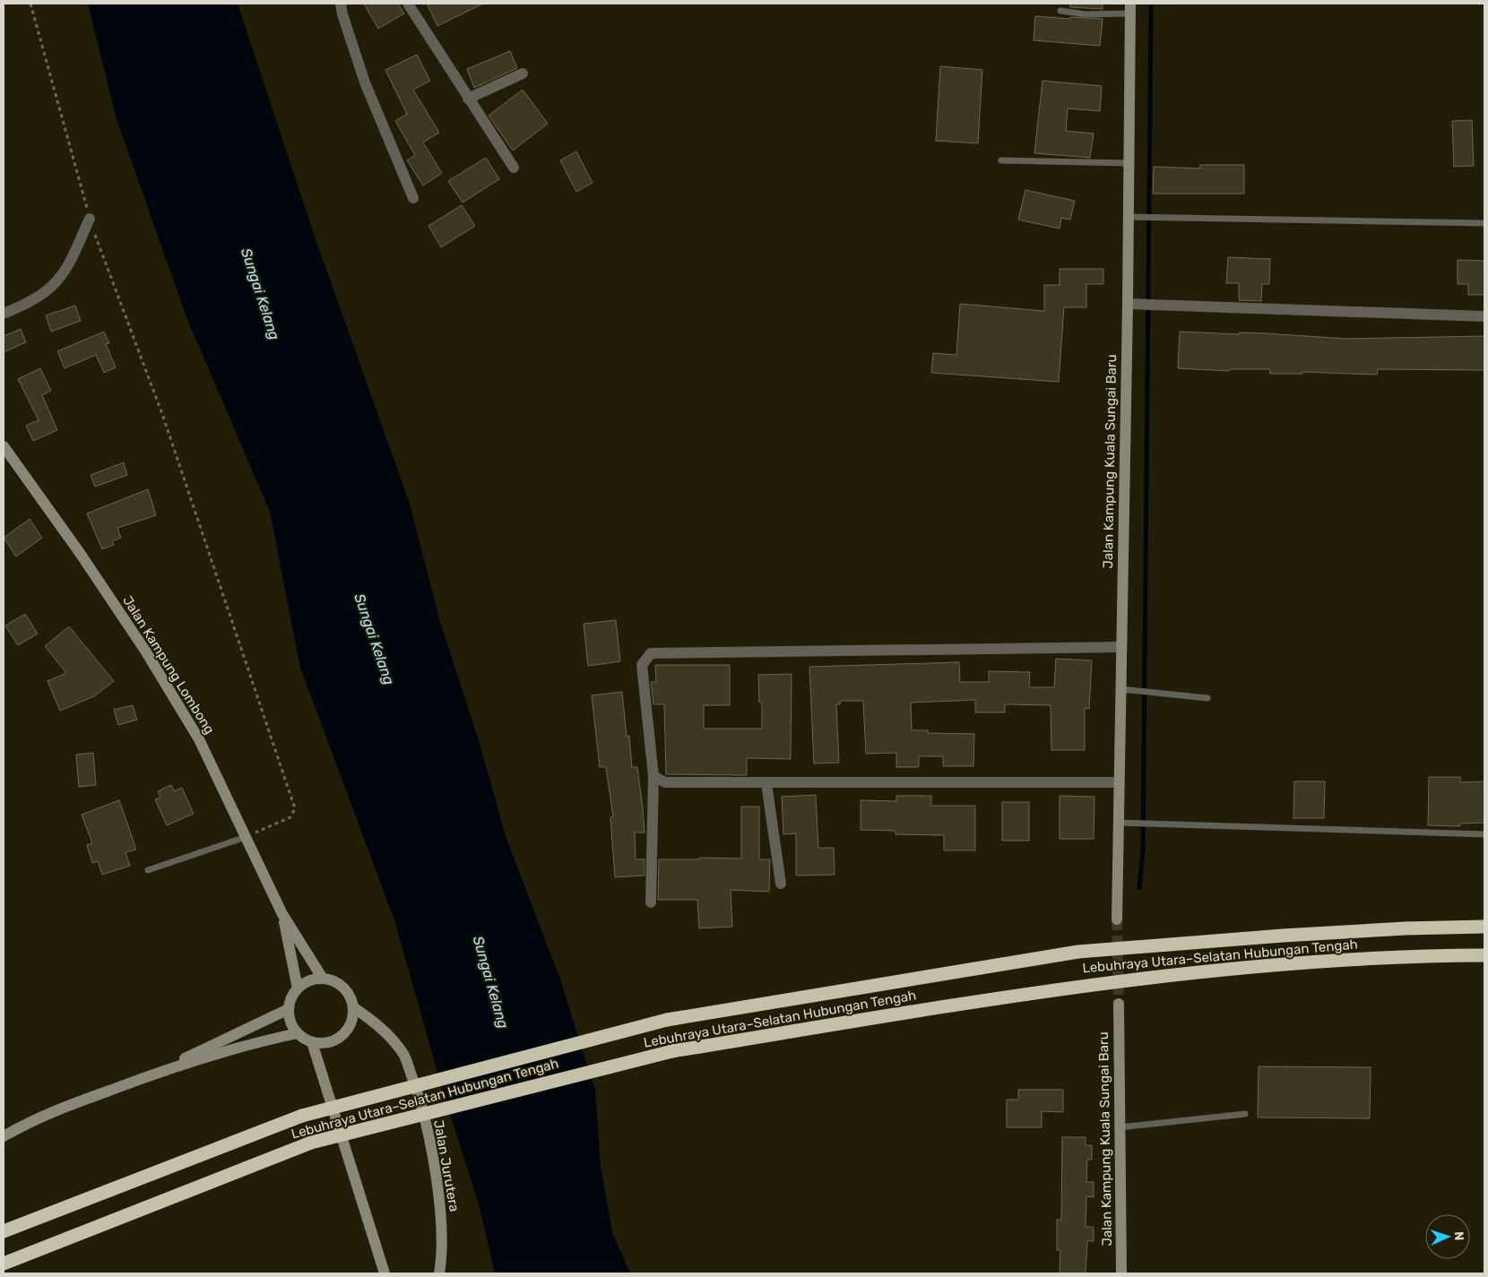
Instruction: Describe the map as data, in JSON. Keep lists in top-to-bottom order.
{
  "streets": {
    "highway": ["Lebuhraya Utara–Selatan Hubungan Tengah"],
    "street": ["Jalan Kampung Kuala Sungai Baru", "Jalan Kampung Lombong", "Jalan Jurutera"]
  },
  "water": ["Sungai Kelang"],
  "north": "right"
}
